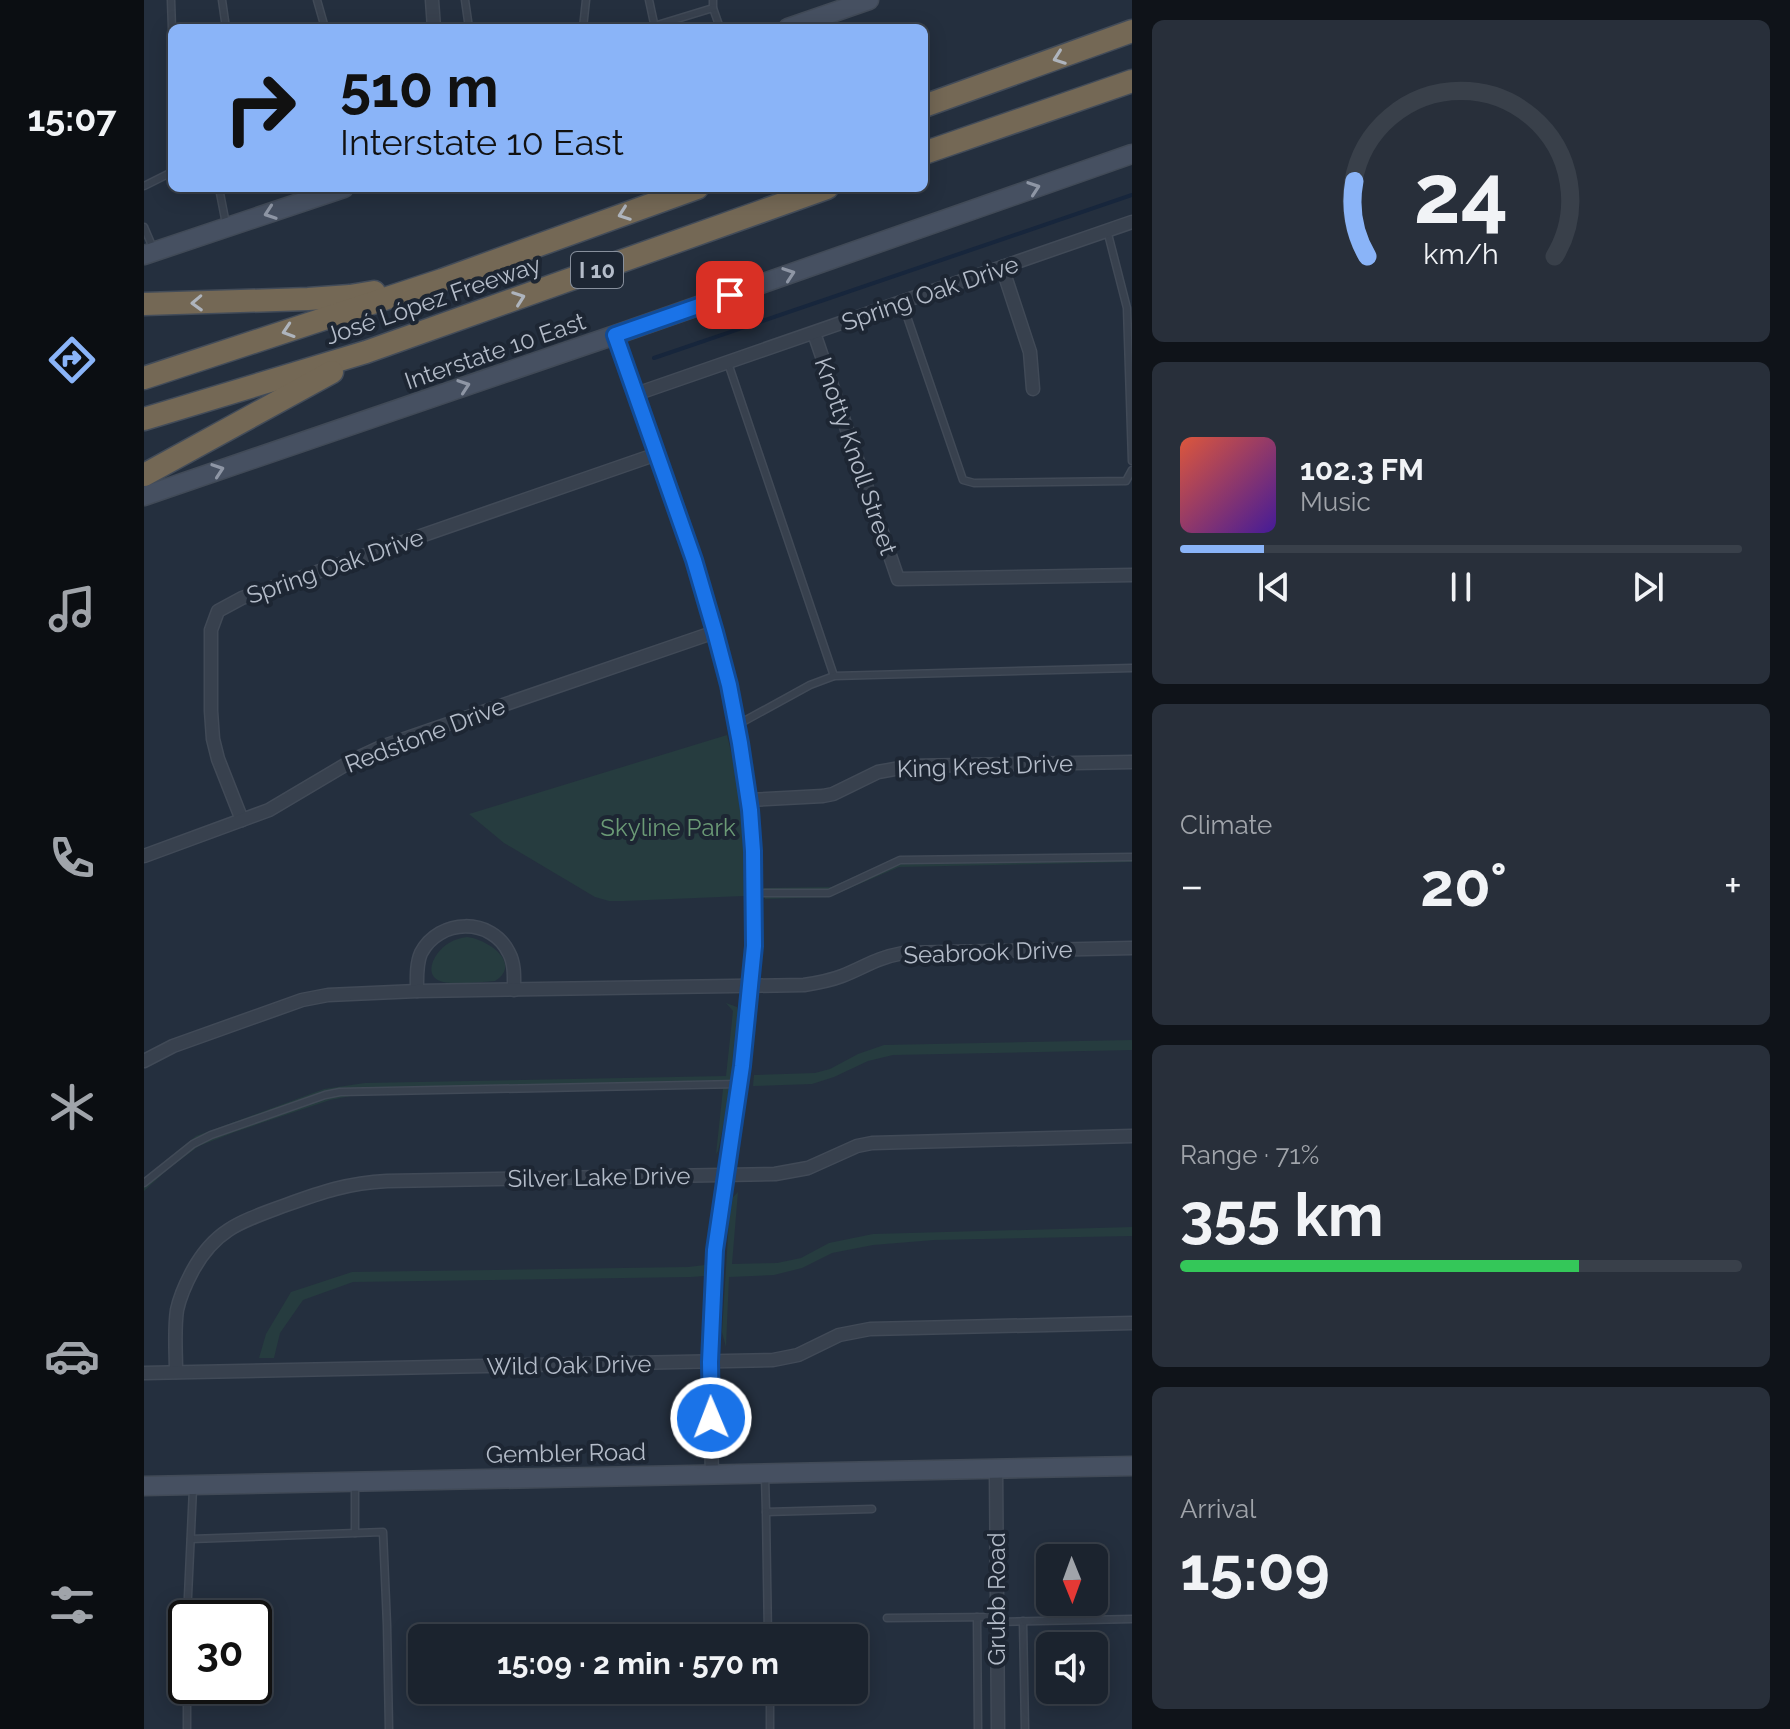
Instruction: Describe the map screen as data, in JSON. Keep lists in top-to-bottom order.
{
  "streets": {
    "highway": ["I 10", "José López Freeway"],
    "main road": ["Interstate 10 East", "Gembler Road"],
    "street": [
      "Spring Oak Drive",
      "Knotty Knoll Street",
      "Redstone Drive",
      "King Krest Drive",
      "Seabrook Drive",
      "Silver Lake Drive",
      "Wild Oak Drive",
      "Grubb Road"
    ]
  },
  "crossings": [
    ["Spring Oak Drive", "Knotty Knoll Street"],
    ["Spring Oak Drive", "Redstone Drive"],
    ["Silver Lake Drive", "Wild Oak Drive"],
    ["Gembler Road", "Grubb Road"]
  ],
  "one_way": ["Interstate 10 East"],
  "parks": ["Skyline Park"],
  "north": "bottom",
  "page": {
    "tabs": "15:07",
    "turn": ["510 m", "Interstate 10 East"],
    "song": ["102.3 FM", "Music"],
    "tile": [
      "Climate",
      ["Range · 71%", "355 km"],
      ["Arrival", "15:09"]
    ],
    "heat": ["−", "20°", "+"],
    "limit": "30",
    "trip": "15:09 · 2 min · 570 m",
    "gauge": ["24", "km/h"]
  }
}
